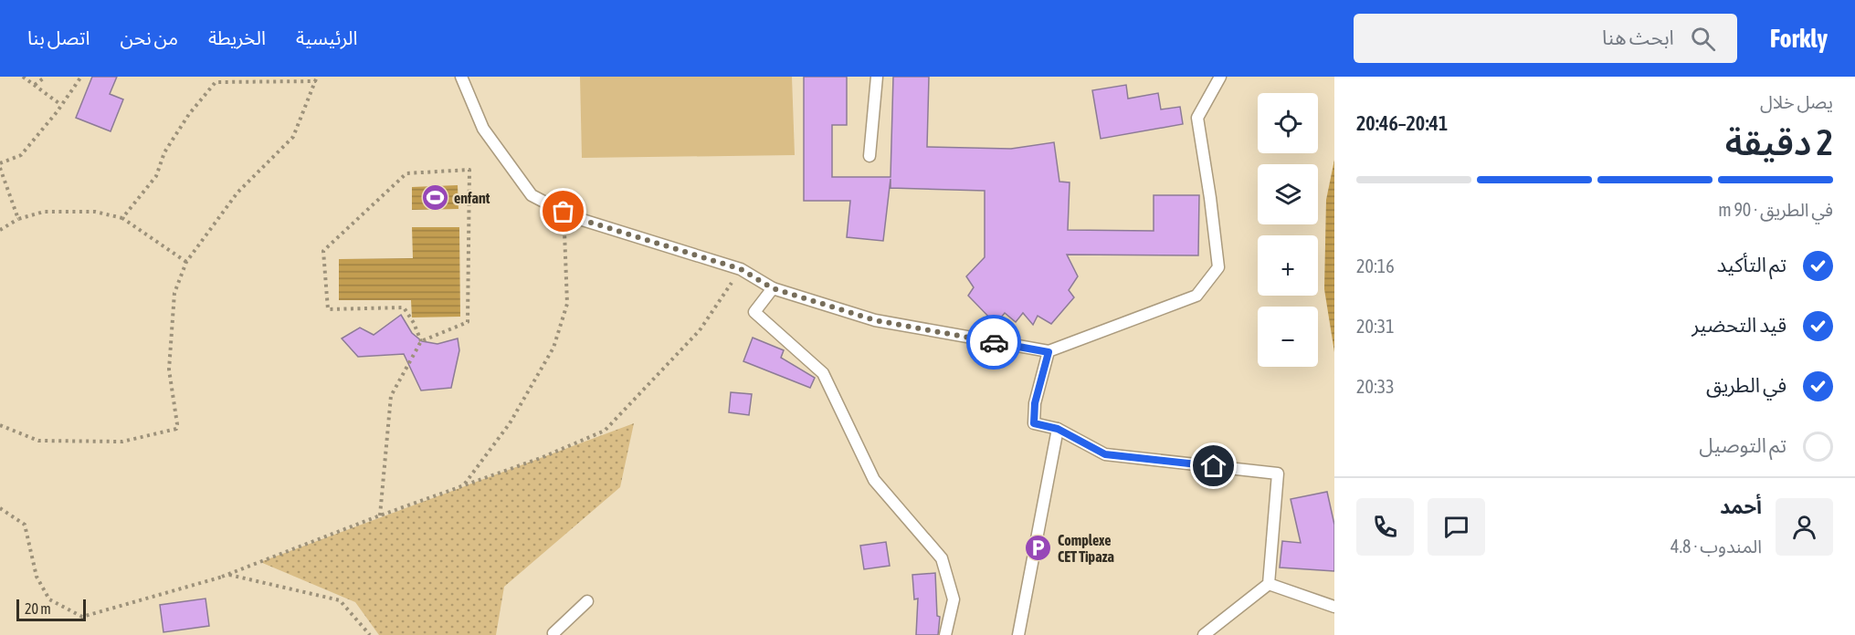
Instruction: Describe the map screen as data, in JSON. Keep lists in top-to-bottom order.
{
  "places": {
    "sports": ["enfant"],
    "parking": ["Complexe CET Tipaza"]
  },
  "scale_bar": "20 m",
  "page": {
    "header": "Forkly",
    "search": "ابحث هنا",
    "nav": [
      "الرئيسية",
      "الخريطة",
      "من نحن",
      "اتصل بنا"
    ],
    "heading": ["2 دقيقة", "يصل خلال", "20:41–20:46"],
    "panel": ["أحمد", "المندوب · 4.8"],
    "map_buttons": ["+", "−"],
    "bar": "في الطريق · 90 m",
    "list": [
      ["تم التأكيد", "20:16"],
      ["قيد التحضير", "20:31"],
      ["في الطريق", "20:33"],
      "تم التوصيل"
    ],
    "scale": "20 m"
  }
}
